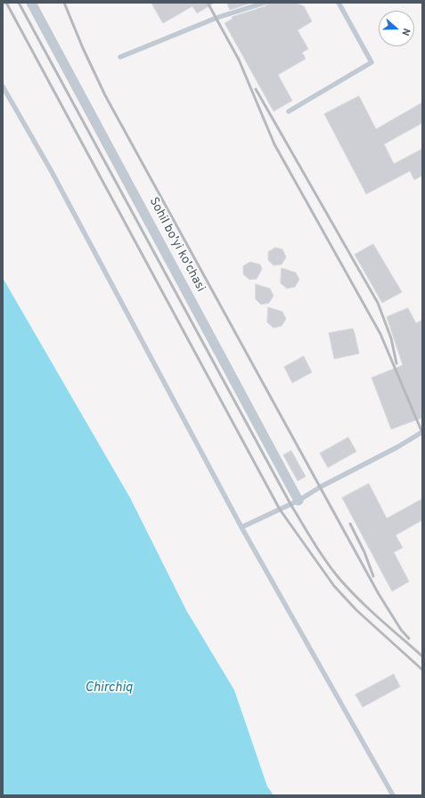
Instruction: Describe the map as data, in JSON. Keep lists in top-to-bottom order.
{
  "streets": {
    "street": ["Sohil bo'yi ko'chasi"]
  },
  "water": ["Chirchiq"],
  "north": "right"
}
